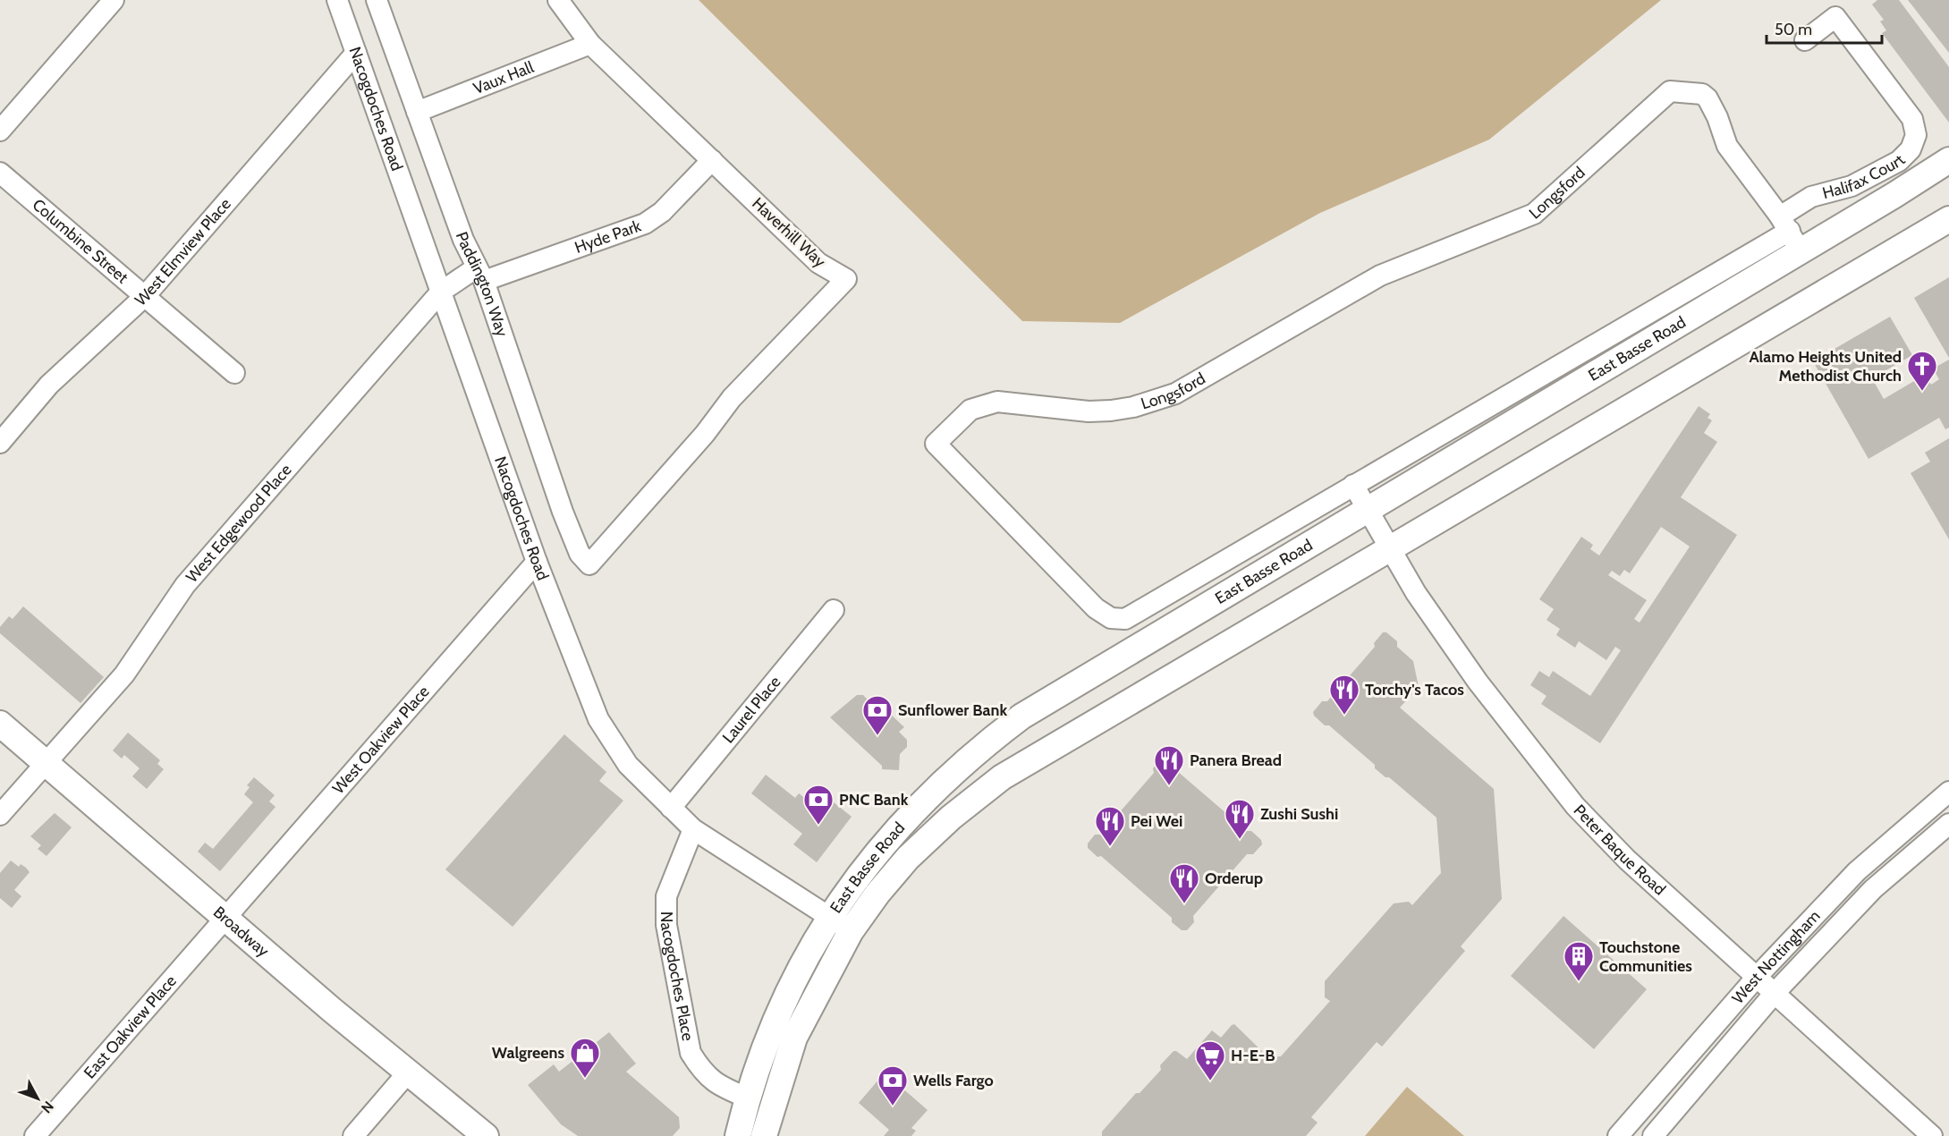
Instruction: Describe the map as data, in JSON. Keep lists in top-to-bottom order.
{
  "streets": {
    "main road": ["East Basse Road", "Broadway"],
    "street": [
      "Vaux Hall",
      "Nacogdoches Road",
      "Halifax Court",
      "Longsford",
      "Haverhill Way",
      "Hyde Park",
      "Columbine Street",
      "West Elmview Place",
      "Paddington Way",
      "West Edgewood Place",
      "Laurel Place",
      "West Oakview Place",
      "Peter Baque Road",
      "West Nottingham",
      "Nacogdoches Place",
      "East Oakview Place"
    ]
  },
  "crossings": [
    ["Vaux Hall", "Haverhill Way"],
    ["Vaux Hall", "Paddington Way"],
    ["Nacogdoches Road", "Hyde Park"],
    ["Nacogdoches Road", "West Elmview Place"],
    ["Nacogdoches Road", "East Basse Road"],
    ["Nacogdoches Road", "West Edgewood Place"],
    ["Nacogdoches Road", "Laurel Place"],
    ["Nacogdoches Road", "West Oakview Place"],
    ["Nacogdoches Road", "Nacogdoches Place"],
    ["Halifax Court", "Longsford"],
    ["Halifax Court", "East Basse Road"],
    ["Longsford", "East Basse Road"],
    ["Haverhill Way", "Hyde Park"],
    ["Haverhill Way", "Paddington Way"],
    ["Hyde Park", "Paddington Way"],
    ["Hyde Park", "West Edgewood Place"],
    ["Columbine Street", "West Elmview Place"],
    ["East Basse Road", "Peter Baque Road"],
    ["East Basse Road", "Nacogdoches Place"],
    ["West Edgewood Place", "Broadway"],
    ["West Oakview Place", "Broadway"],
    ["West Oakview Place", "East Oakview Place"],
    ["Peter Baque Road", "West Nottingham"],
    ["Broadway", "East Oakview Place"]
  ],
  "places": {
    "church": ["Alamo Heights United Methodist Church"],
    "restaurant": [
      "Torchy's Tacos",
      "Panera Bread",
      "Zushi Sushi",
      "Pei Wei",
      "Orderup"
    ],
    "bank": ["Sunflower Bank", "PNC Bank", "Wells Fargo"],
    "building": ["Touchstone Communities"],
    "shop": ["Walgreens"],
    "supermarket": ["H-E-B"]
  },
  "scale_bar": "50 m",
  "north": "bottom right"
}
